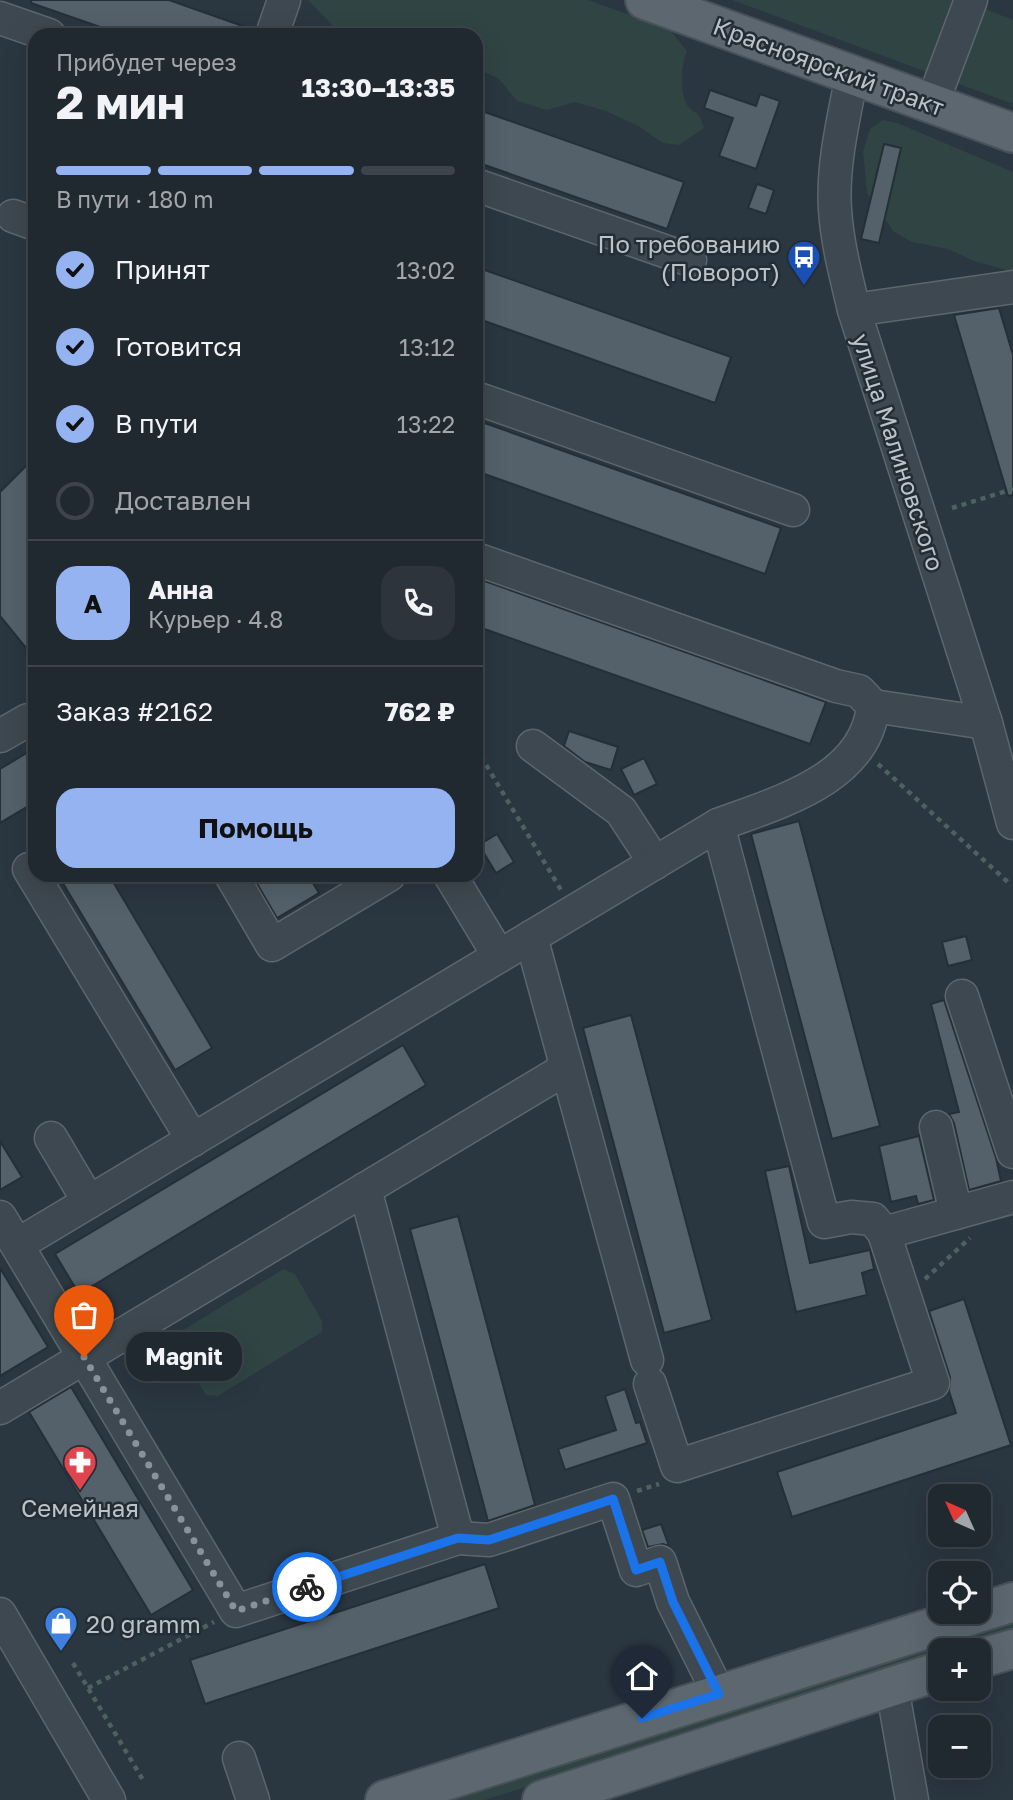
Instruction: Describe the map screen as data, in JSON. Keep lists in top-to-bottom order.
{
  "streets": {
    "main road": ["Красноярский тракт"],
    "street": ["улица Малиновского"]
  },
  "crossings": [
    ["Красноярский тракт", "улица Малиновского"]
  ],
  "places": {
    "bus stop": ["По требованию (Поворот)"],
    "other": ["Magnit"],
    "pharmacy": ["Семейная"],
    "shop": ["20 gramm"]
  },
  "north": "top left",
  "page": {
    "heading": ["2 мин", "Прибудет через", "13:30–13:35"],
    "panel": [
      "Анна",
      "Курьер · 4.8",
      "Заказ #2162",
      "762 ₽"
    ],
    "bar": "В пути · 180 m",
    "list": [
      ["Принят", "13:02"],
      ["Готовится", "13:12"],
      ["В пути", "13:22"],
      "Доставлен"
    ],
    "round": "А",
    "buttons": "Помощь",
    "bubble": "Magnit",
    "map_buttons": ["+", "−"]
  }
}
